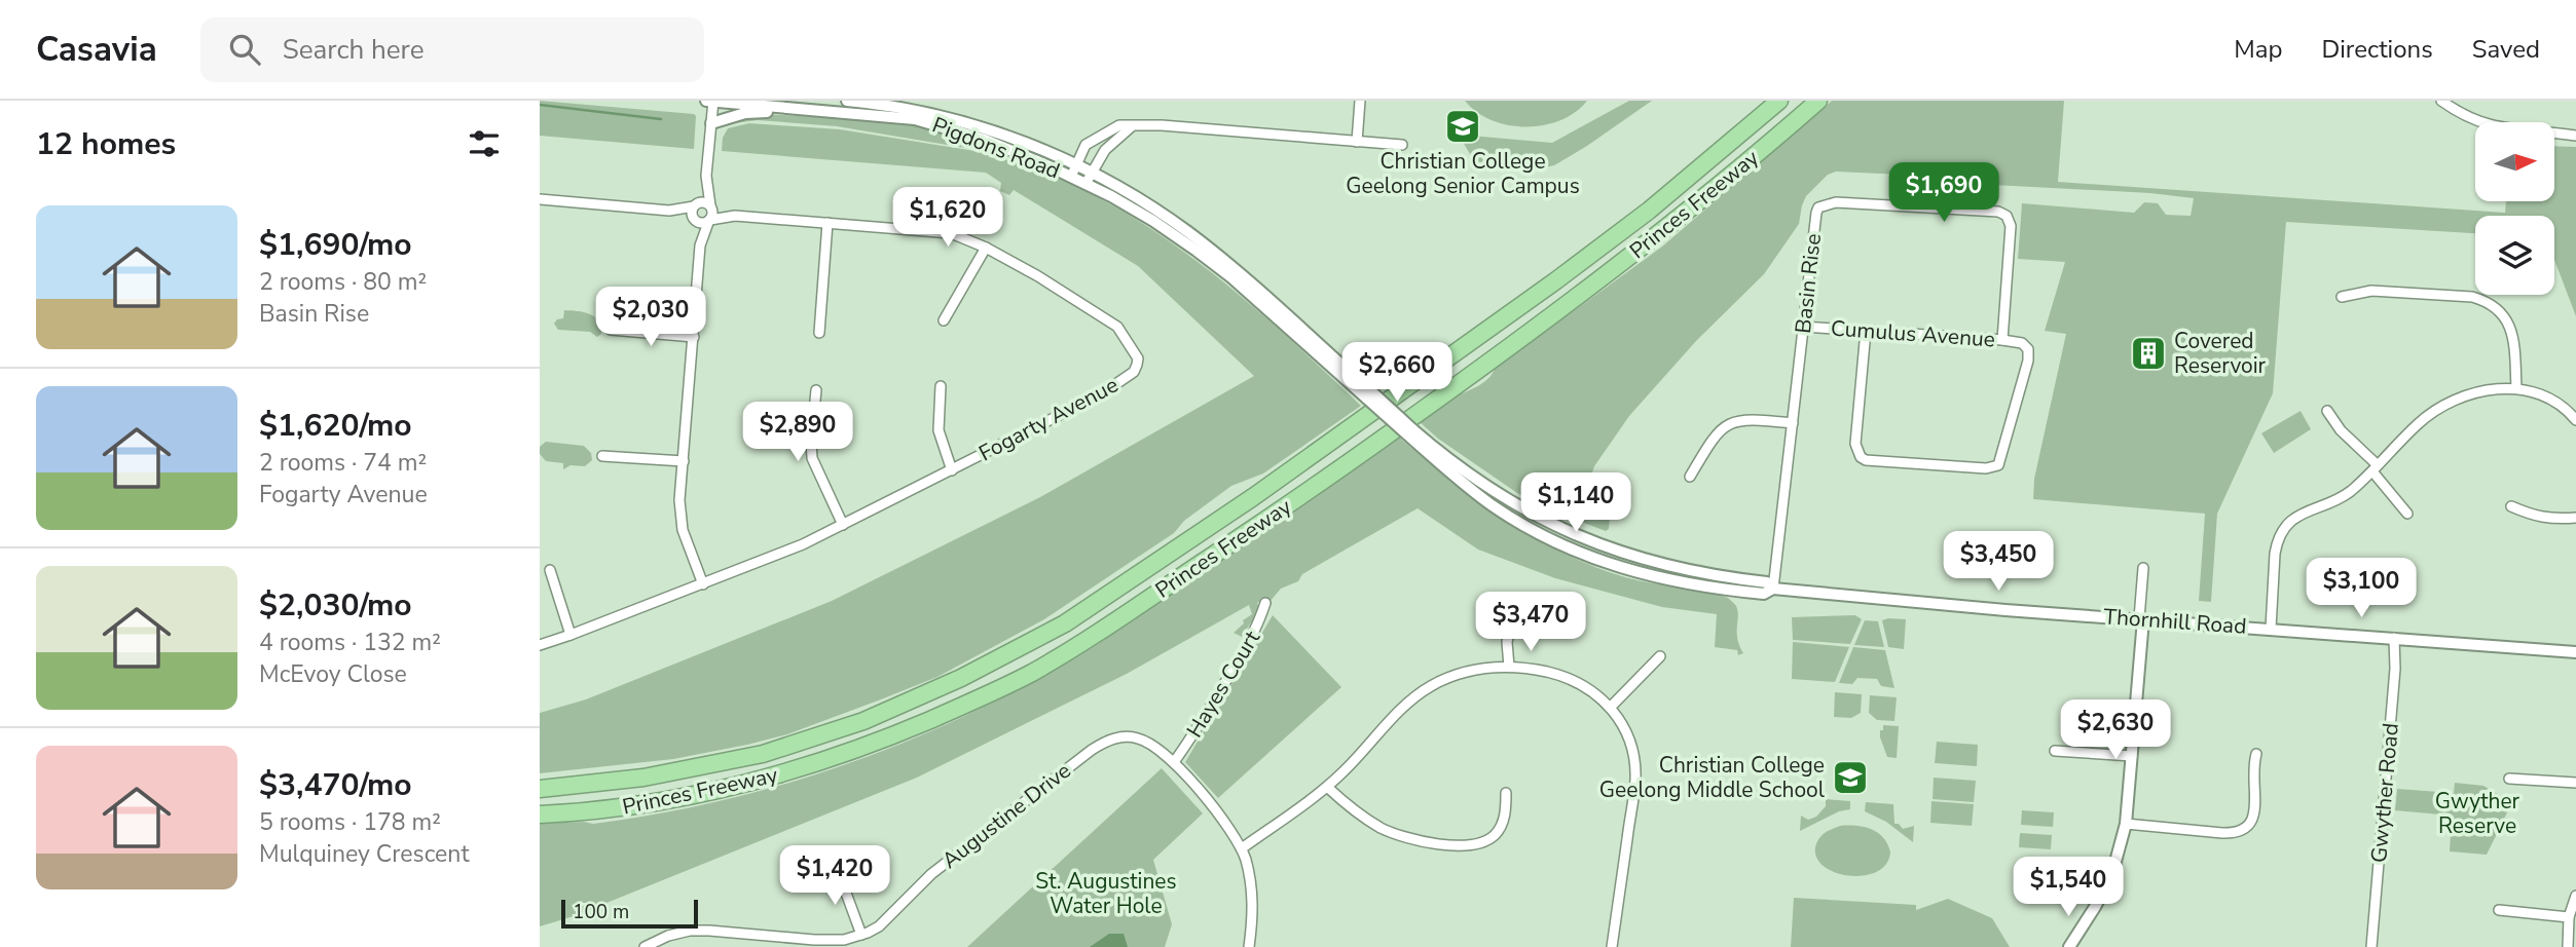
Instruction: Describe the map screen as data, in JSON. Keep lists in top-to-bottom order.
{
  "streets": {
    "highway": ["Princes Freeway"],
    "street": [
      "Pigdons Road",
      "Basin Rise",
      "Cumulus Avenue",
      "Fogarty Avenue",
      "Thornhill Road",
      "Hayes Court",
      "Gwyther Road",
      "Augustine Drive"
    ]
  },
  "crossings": [
    ["Pigdons Road", "Thornhill Road"],
    ["Basin Rise", "Cumulus Avenue"],
    ["Basin Rise", "Thornhill Road"],
    ["Thornhill Road", "Gwyther Road"],
    ["Hayes Court", "Augustine Drive"]
  ],
  "parks": ["Gwyther Reserve", "St. Augustines Water Hole"],
  "places": {
    "school or university": ["Christian College Geelong Senior Campus", "Christian College Geelong Middle School"],
    "building": ["Covered Reservoir"]
  },
  "scale_bar": "100 m",
  "north": "right",
  "page": {
    "header": "Casavia",
    "search": "Search here",
    "nav": ["Map", "Directions", "Saved"],
    "heading": "12 homes",
    "price": [
      "$1,690",
      "$1,620",
      "$2,030",
      "$2,660",
      "$2,890",
      "$1,140",
      "$3,450",
      "$3,100",
      "$3,470",
      "$2,630",
      "$1,420",
      "$1,540"
    ],
    "list": [
      {
        "name": "$1,690/mo",
        "note": "2 rooms · 80 m² · Basin Rise"
      },
      {
        "name": "$1,620/mo",
        "note": "2 rooms · 74 m² · Fogarty Avenue"
      },
      {
        "name": "$2,030/mo",
        "note": "4 rooms · 132 m² · McEvoy Close"
      },
      {
        "name": "$3,470/mo",
        "note": "5 rooms · 178 m² · Mulquiney Crescent"
      }
    ],
    "scale": "100 m"
  }
}
